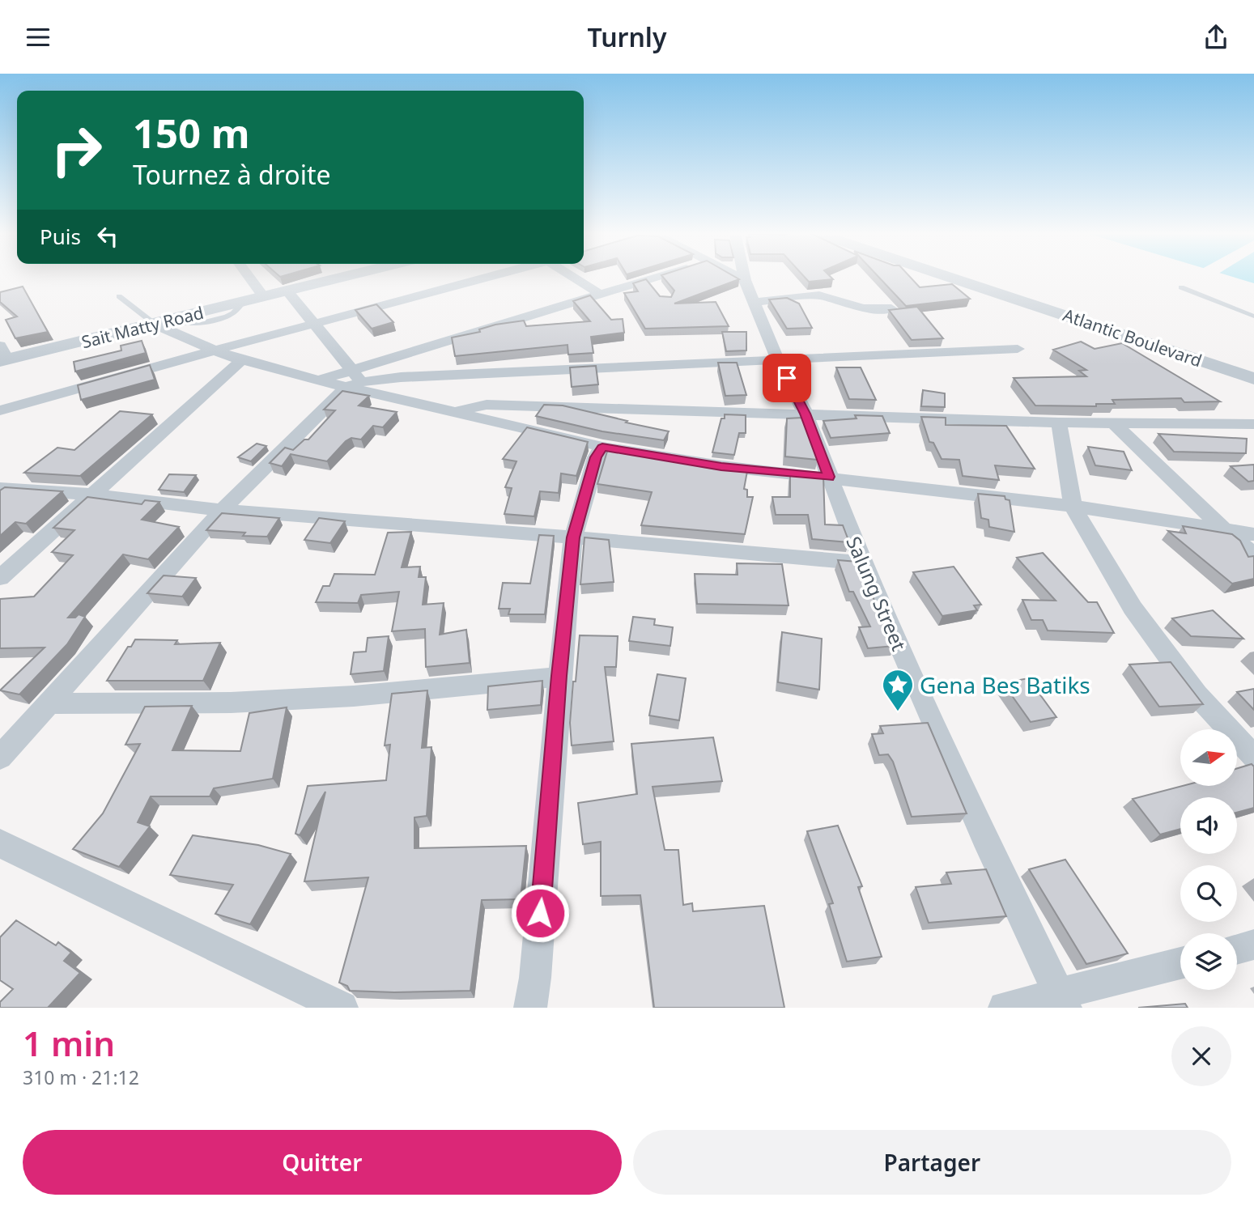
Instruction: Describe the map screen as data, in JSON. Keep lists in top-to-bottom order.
{
  "streets": {
    "street": ["Sait Matty Road", "Atlantic Boulevard", "Salung Street"]
  },
  "places": {
    "place": ["Gena Bes Batiks"]
  },
  "north": "right",
  "page": {
    "header": "Turnly",
    "turn": ["150 m", "Tournez à droite"],
    "then": "Puis",
    "heading": ["1 min", "310 m · 21:12"],
    "buttons": ["Quitter", "Partager"]
  }
}
